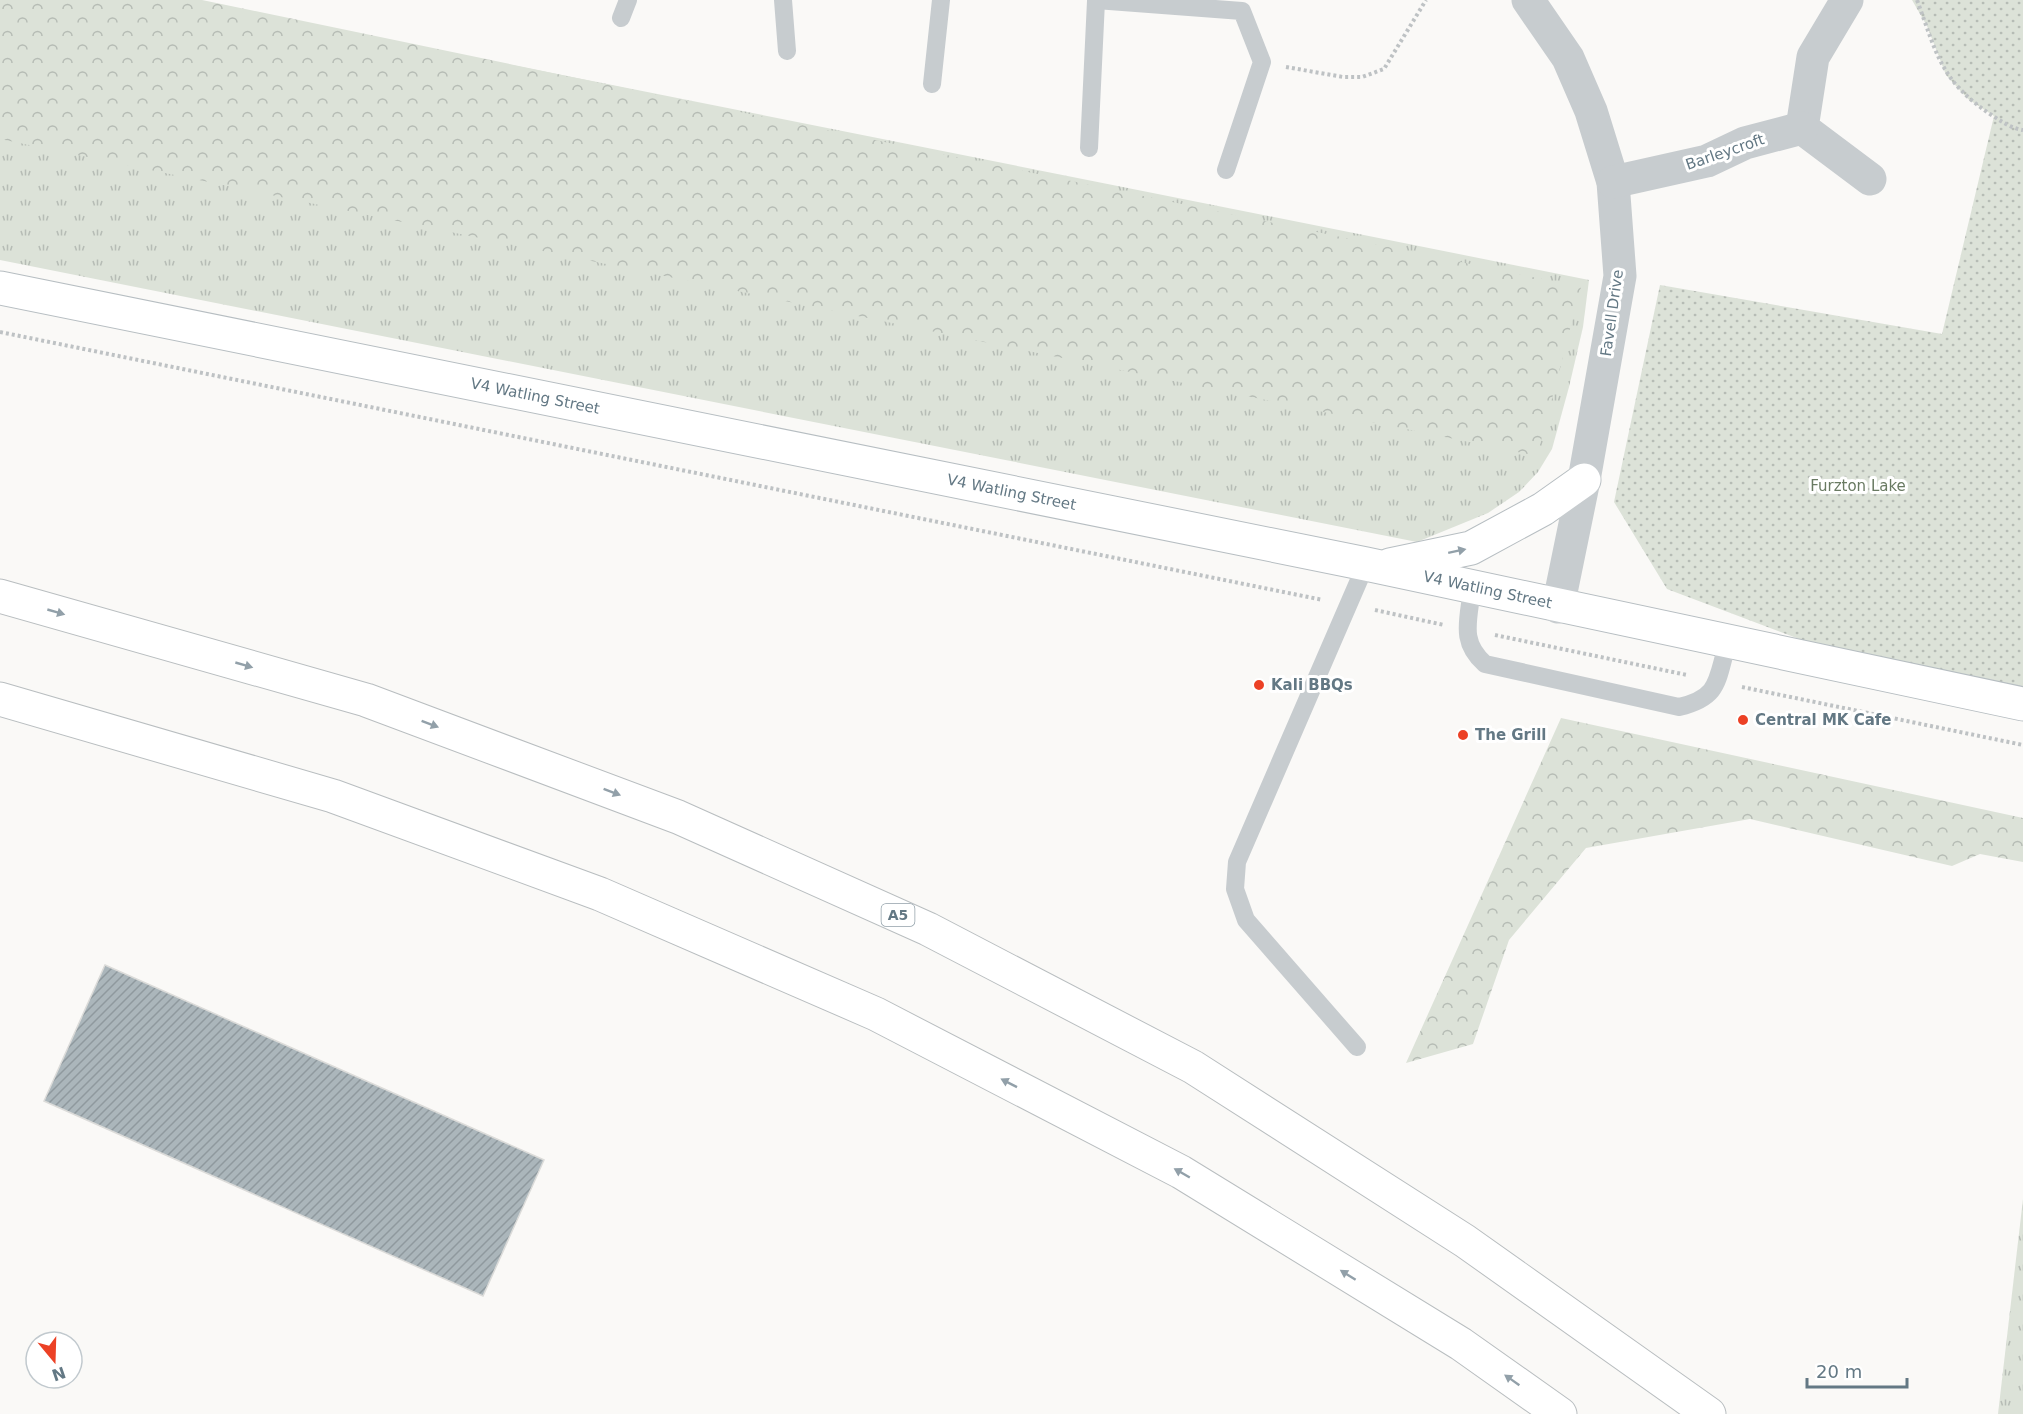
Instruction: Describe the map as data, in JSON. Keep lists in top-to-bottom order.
{
  "streets": {
    "main road": ["V4 Watling Street", "A5"],
    "street": ["Barleycroft", "Favell Drive"]
  },
  "crossings": [
    ["Barleycroft", "Favell Drive"],
    ["Favell Drive", "V4 Watling Street"]
  ],
  "parks": ["Furzton Lake"],
  "places": ["Kali BBQs", "Central MK Cafe", "The Grill"],
  "scale_bar": "20 m",
  "north": "bottom"
}
